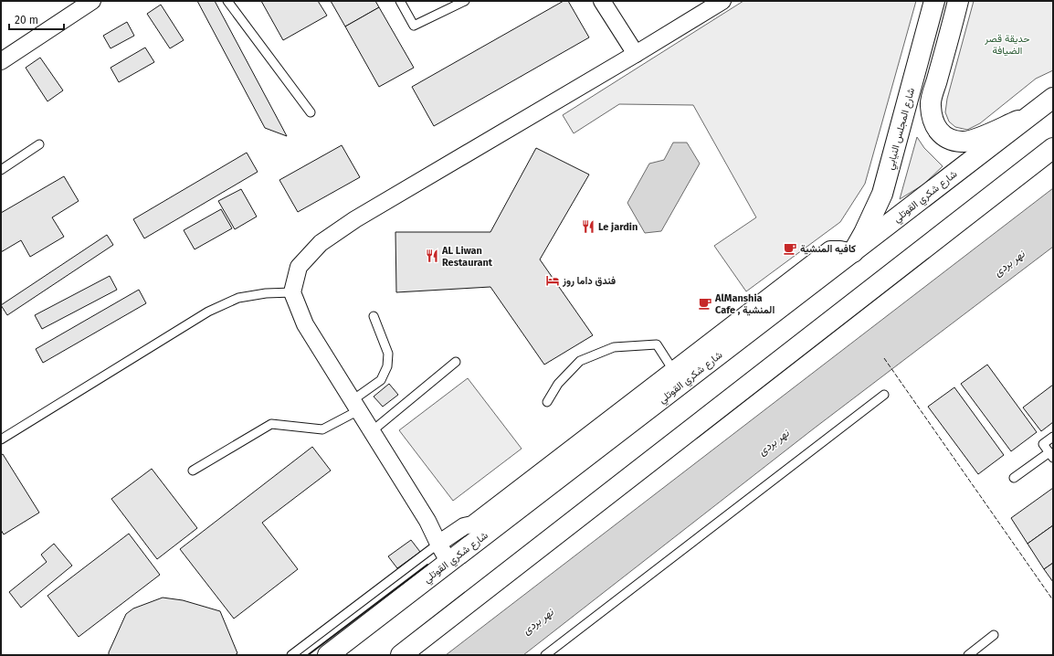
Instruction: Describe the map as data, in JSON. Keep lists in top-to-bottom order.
{
  "streets": {
    "main road": ["شارع المجلس النيابي", "شارع شكري القوتلي"]
  },
  "crossings": [
    ["شارع المجلس النيابي", "شارع شكري القوتلي"]
  ],
  "water": ["نهر بردى"],
  "parks": ["حديقة قصر الضيافة"],
  "places": {
    "restaurant": ["Le jardin", "AL Liwan Restaurant"],
    "cafe": ["كافيه المنشية", "AlManshia Cafe , المنشية"],
    "hotel": ["فندق داما روز"]
  },
  "scale_bar": "20 m"
}
